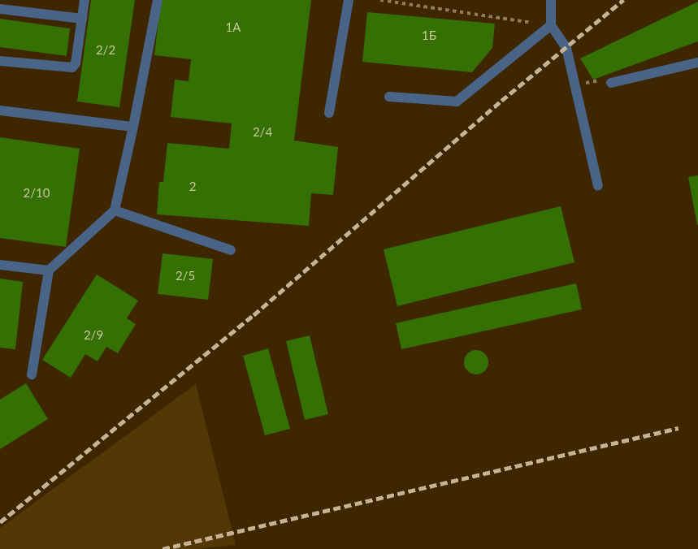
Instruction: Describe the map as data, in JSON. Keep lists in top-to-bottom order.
{
  "house_numbers": [
    "1А",
    "1Б",
    "2/2",
    "2/4",
    "2",
    "2/10",
    "2/5",
    "2/9"
  ]
}
